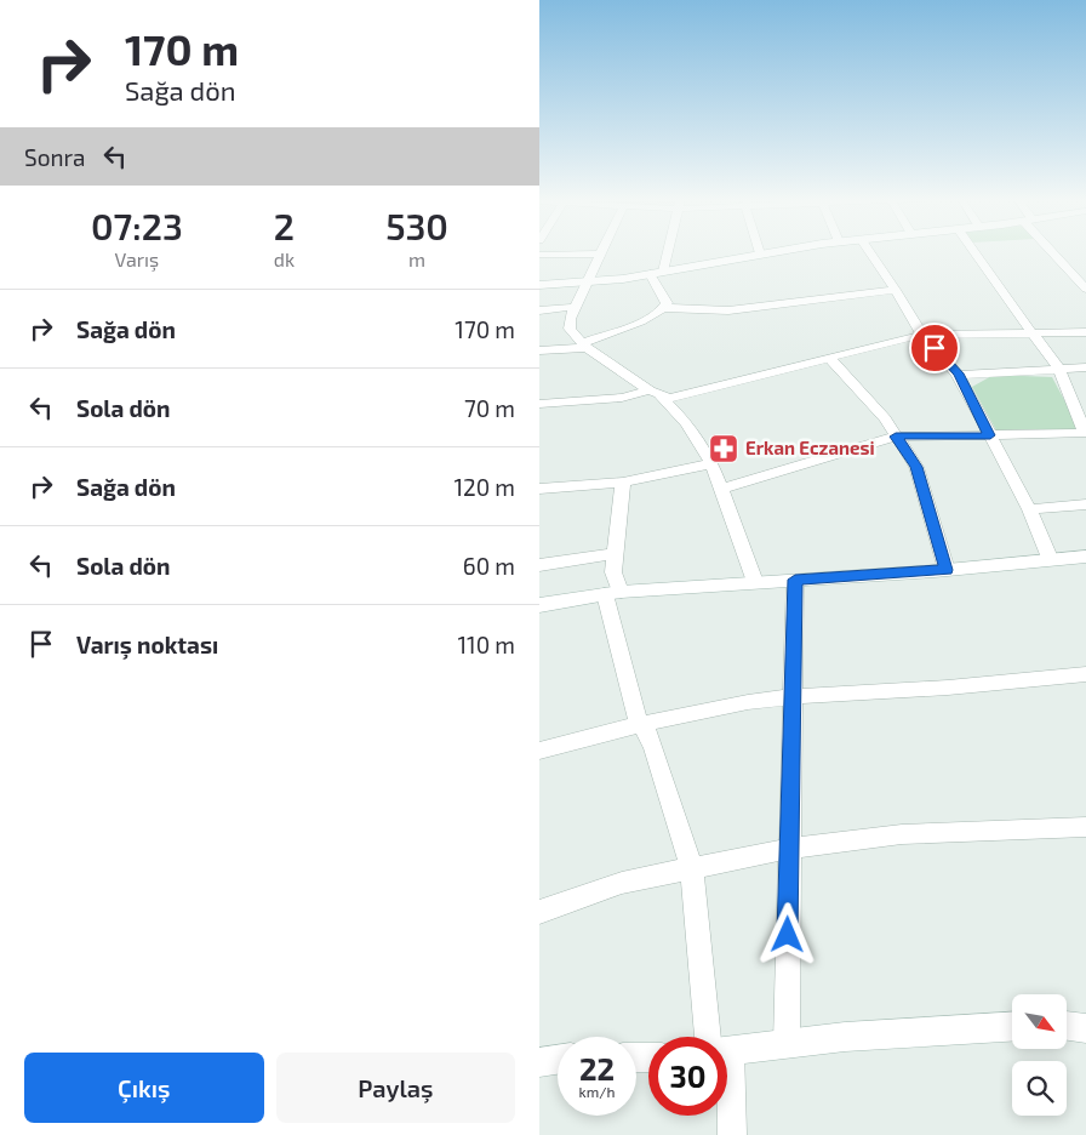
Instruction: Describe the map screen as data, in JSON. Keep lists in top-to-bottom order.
{
  "places": {
    "pharmacy": ["Erkan Eczanesi"]
  },
  "north": "bottom right",
  "page": {
    "turn": ["170 m", "Sağa dön"],
    "then": "Sonra",
    "eta": [
      "07:23",
      "Varış",
      "2",
      "dk",
      "530",
      "m"
    ],
    "list": [
      {
        "name": "Sağa dön",
        "value": "170 m"
      },
      {
        "name": "Sola dön",
        "value": "70 m"
      },
      {
        "name": "Sağa dön",
        "value": "120 m"
      },
      {
        "name": "Sola dön",
        "value": "60 m"
      },
      {
        "name": "Varış noktası",
        "value": "110 m"
      }
    ],
    "speed": "22 km/h",
    "limit": "30",
    "buttons": ["Çıkış", "Paylaş"]
  }
}
